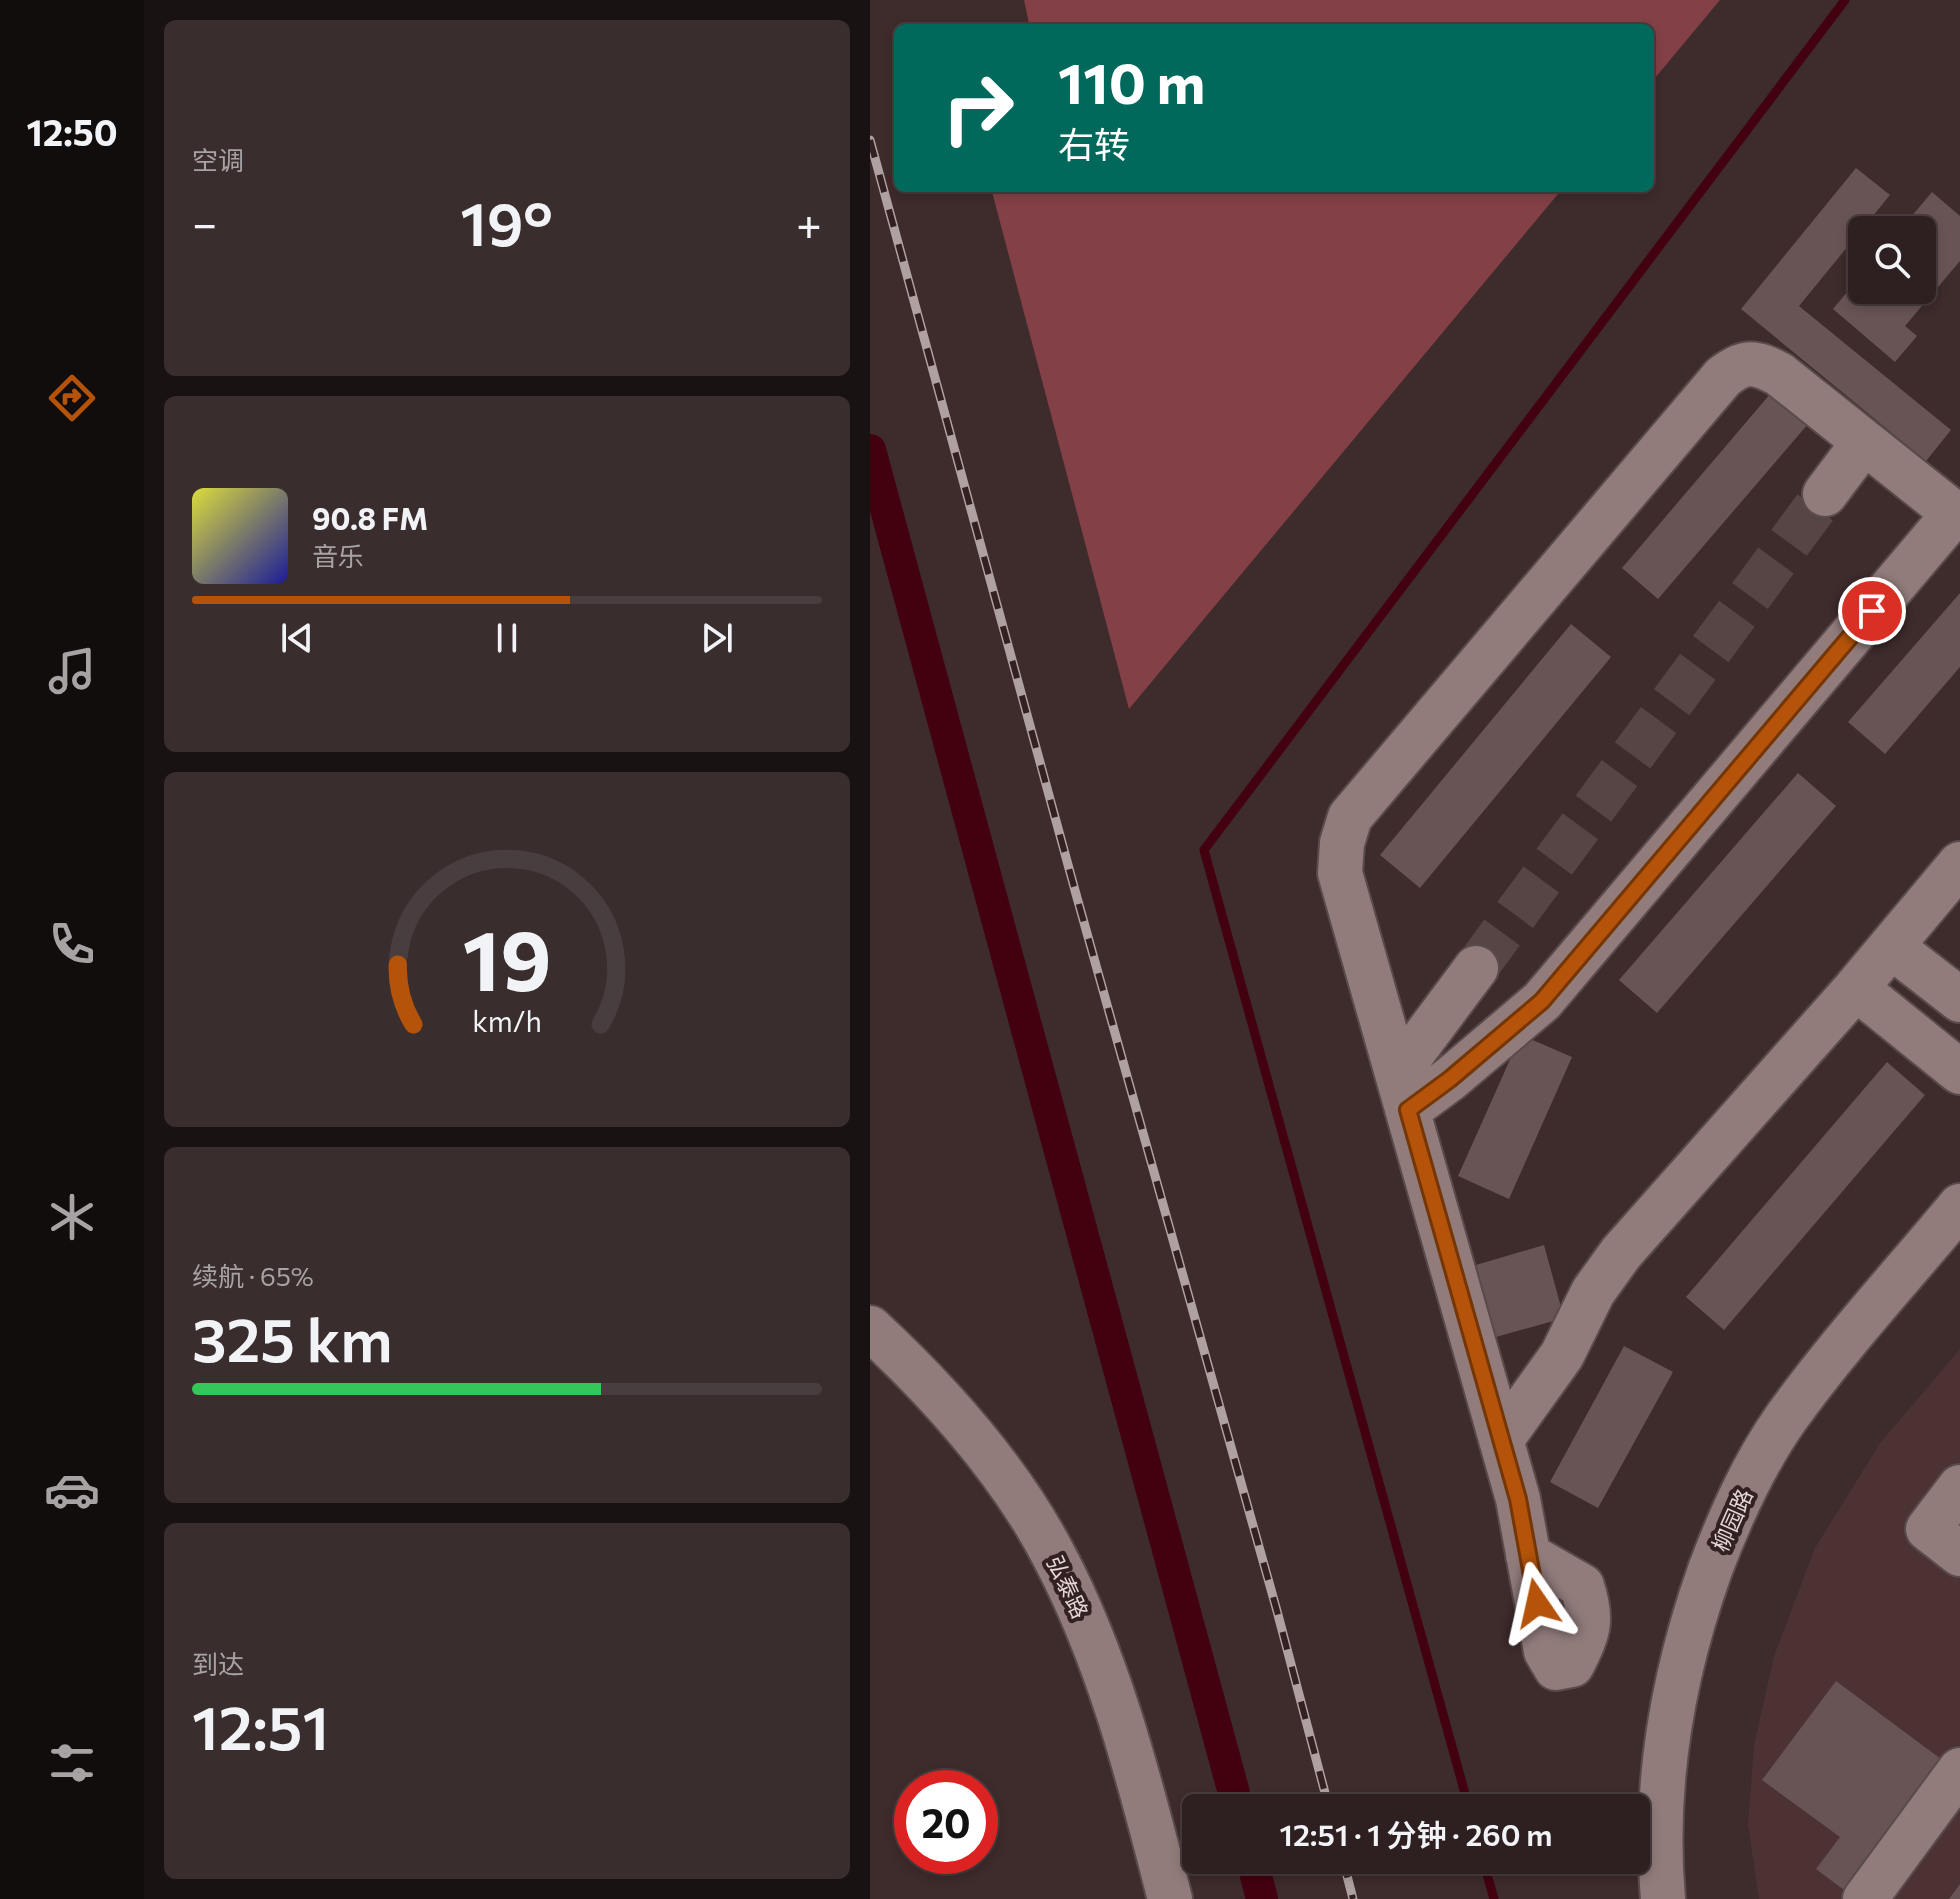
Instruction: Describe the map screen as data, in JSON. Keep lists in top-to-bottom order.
{
  "streets": {
    "street": ["柳园路", "弘泰路"]
  },
  "page": {
    "tabs": "12:50",
    "tile": [
      "空调",
      ["续航 · 65%", "325 km"],
      ["到达", "12:51"]
    ],
    "turn": ["110 m", "右转"],
    "heat": ["−", "19°", "+"],
    "song": ["90.8 FM", "音乐"],
    "limit": "20",
    "trip": "12:51 · 1 分钟 · 260 m",
    "gauge": ["19", "km/h"]
  }
}
